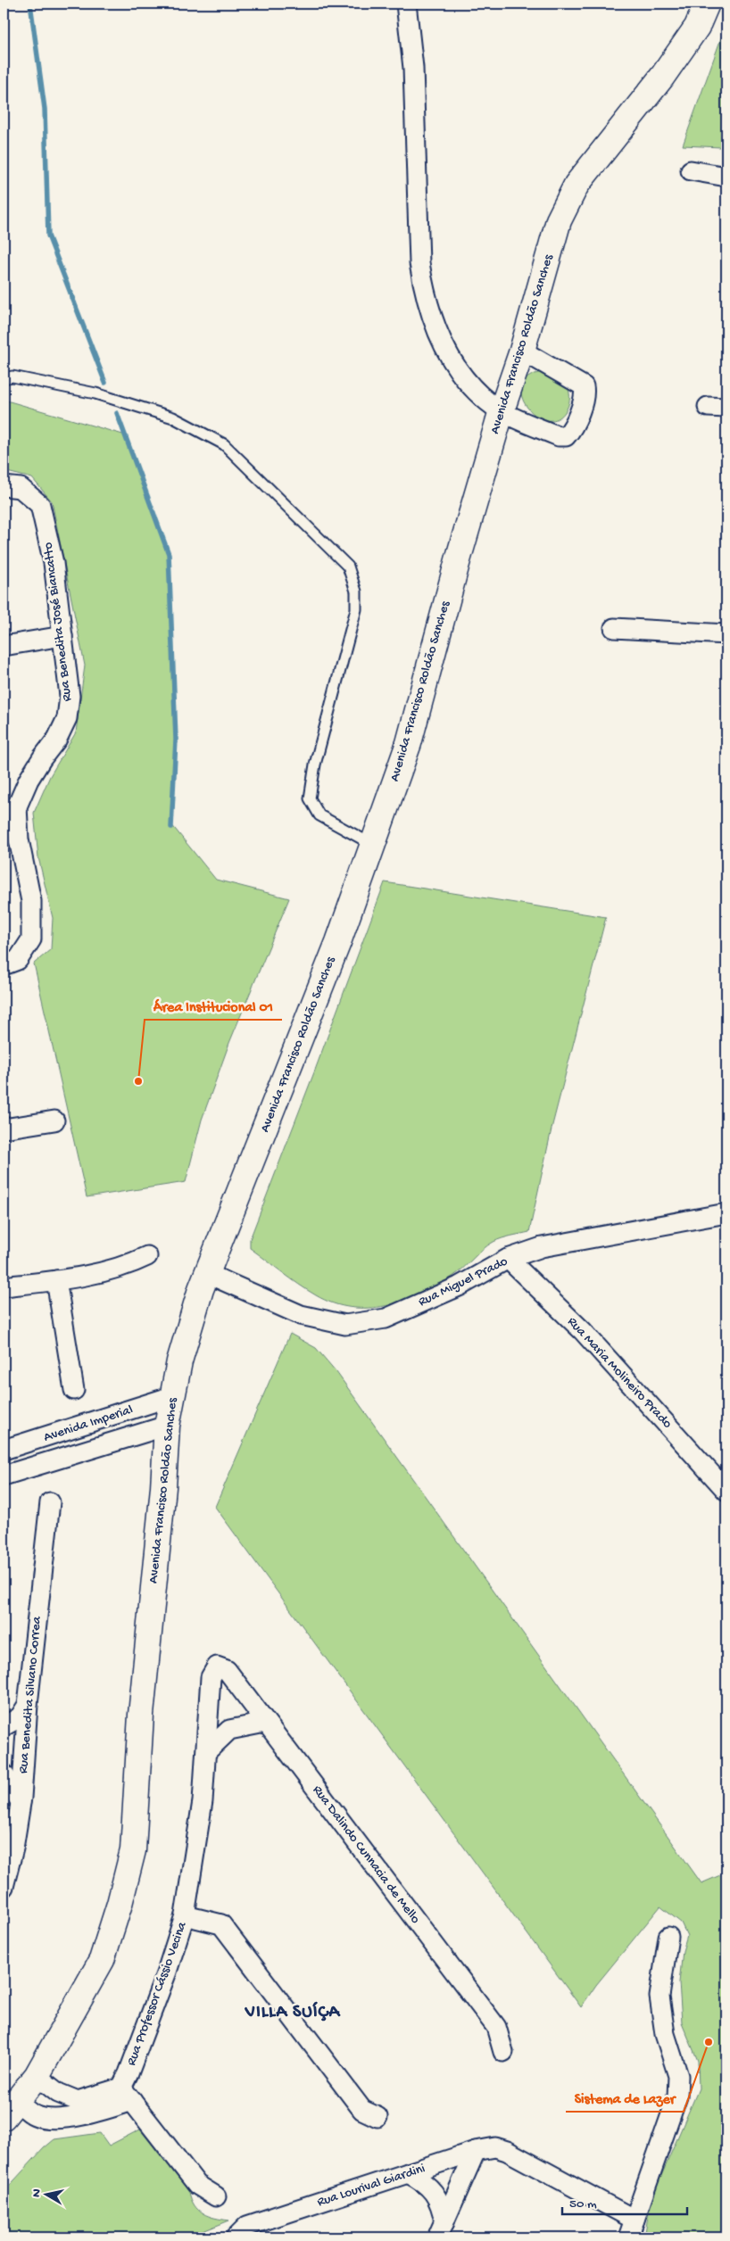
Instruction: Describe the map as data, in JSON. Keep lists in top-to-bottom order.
{
  "streets": {
    "street": [
      "Avenida Francisco Roldão Sanches",
      "Rua Benedita José Biancatto",
      "Rua Miguel Prado",
      "Rua Maria Molineiro Prado",
      "Avenida Imperial",
      "Rua Benedita Silvano Correa",
      "Rua Dalindo Cunnacia de Mello",
      "Rua Professor Cássio Vecina",
      "Rua Lourival Giardini"
    ]
  },
  "crossings": [
    ["Avenida Francisco Roldão Sanches", "Rua Miguel Prado"],
    ["Avenida Francisco Roldão Sanches", "Avenida Imperial"],
    ["Rua Miguel Prado", "Rua Maria Molineiro Prado"],
    ["Rua Dalindo Cunnacia de Mello", "Rua Professor Cássio Vecina"]
  ],
  "districts": ["VILLA SUÍÇA"],
  "places": ["Área Institucional 01", "Sistema de Lazer"],
  "scale_bar": "50 m",
  "north": "left"
}
